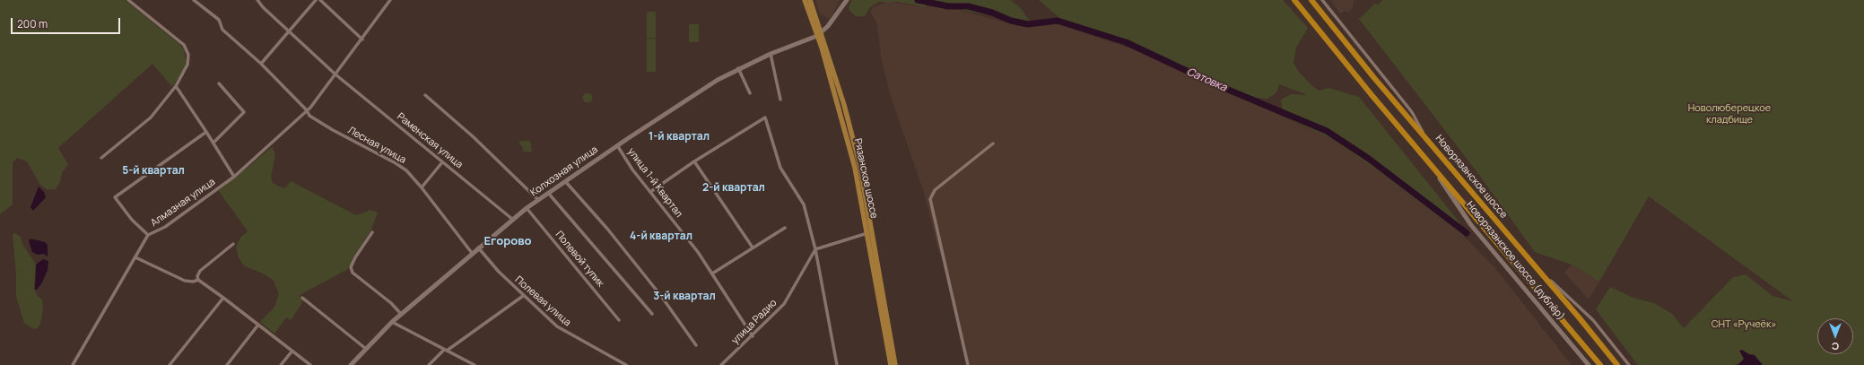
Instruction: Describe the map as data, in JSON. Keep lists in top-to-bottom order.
{
  "streets": {
    "highway": ["Новорязанское шоссе"],
    "main road": ["Колхозная улица", "Рязанское шоссе", "Новорязанское шоссе (дублёр)"],
    "street": [
      "Раменская улица",
      "Лесная улица",
      "улица 1-й Квартал",
      "Алмазная улица",
      "Полевой тупик",
      "Полевая улица",
      "улица Радио"
    ]
  },
  "crossings": [
    ["Раменская улица", "Колхозная улица"],
    ["Раменская улица", "Алмазная улица"],
    ["Лесная улица", "Колхозная улица"],
    ["Лесная улица", "Алмазная улица"],
    ["Колхозная улица", "Рязанское шоссе"],
    ["Колхозная улица", "улица 1-й Квартал"],
    ["Колхозная улица", "Полевой тупик"],
    ["Колхозная улица", "Полевая улица"],
    ["Новорязанское шоссе", "Новорязанское шоссе (дублёр)"],
    ["улица 1-й Квартал", "улица Радио"]
  ],
  "districts": [
    "1-й квартал",
    "5-й квартал",
    "2-й квартал",
    "4-й квартал",
    "Егорово",
    "3-й квартал"
  ],
  "water": ["Сатовка"],
  "parks": ["Новолюберецкое кладбище", "СНТ «Ручеёк»"],
  "scale_bar": "200 m",
  "north": "bottom"
}
